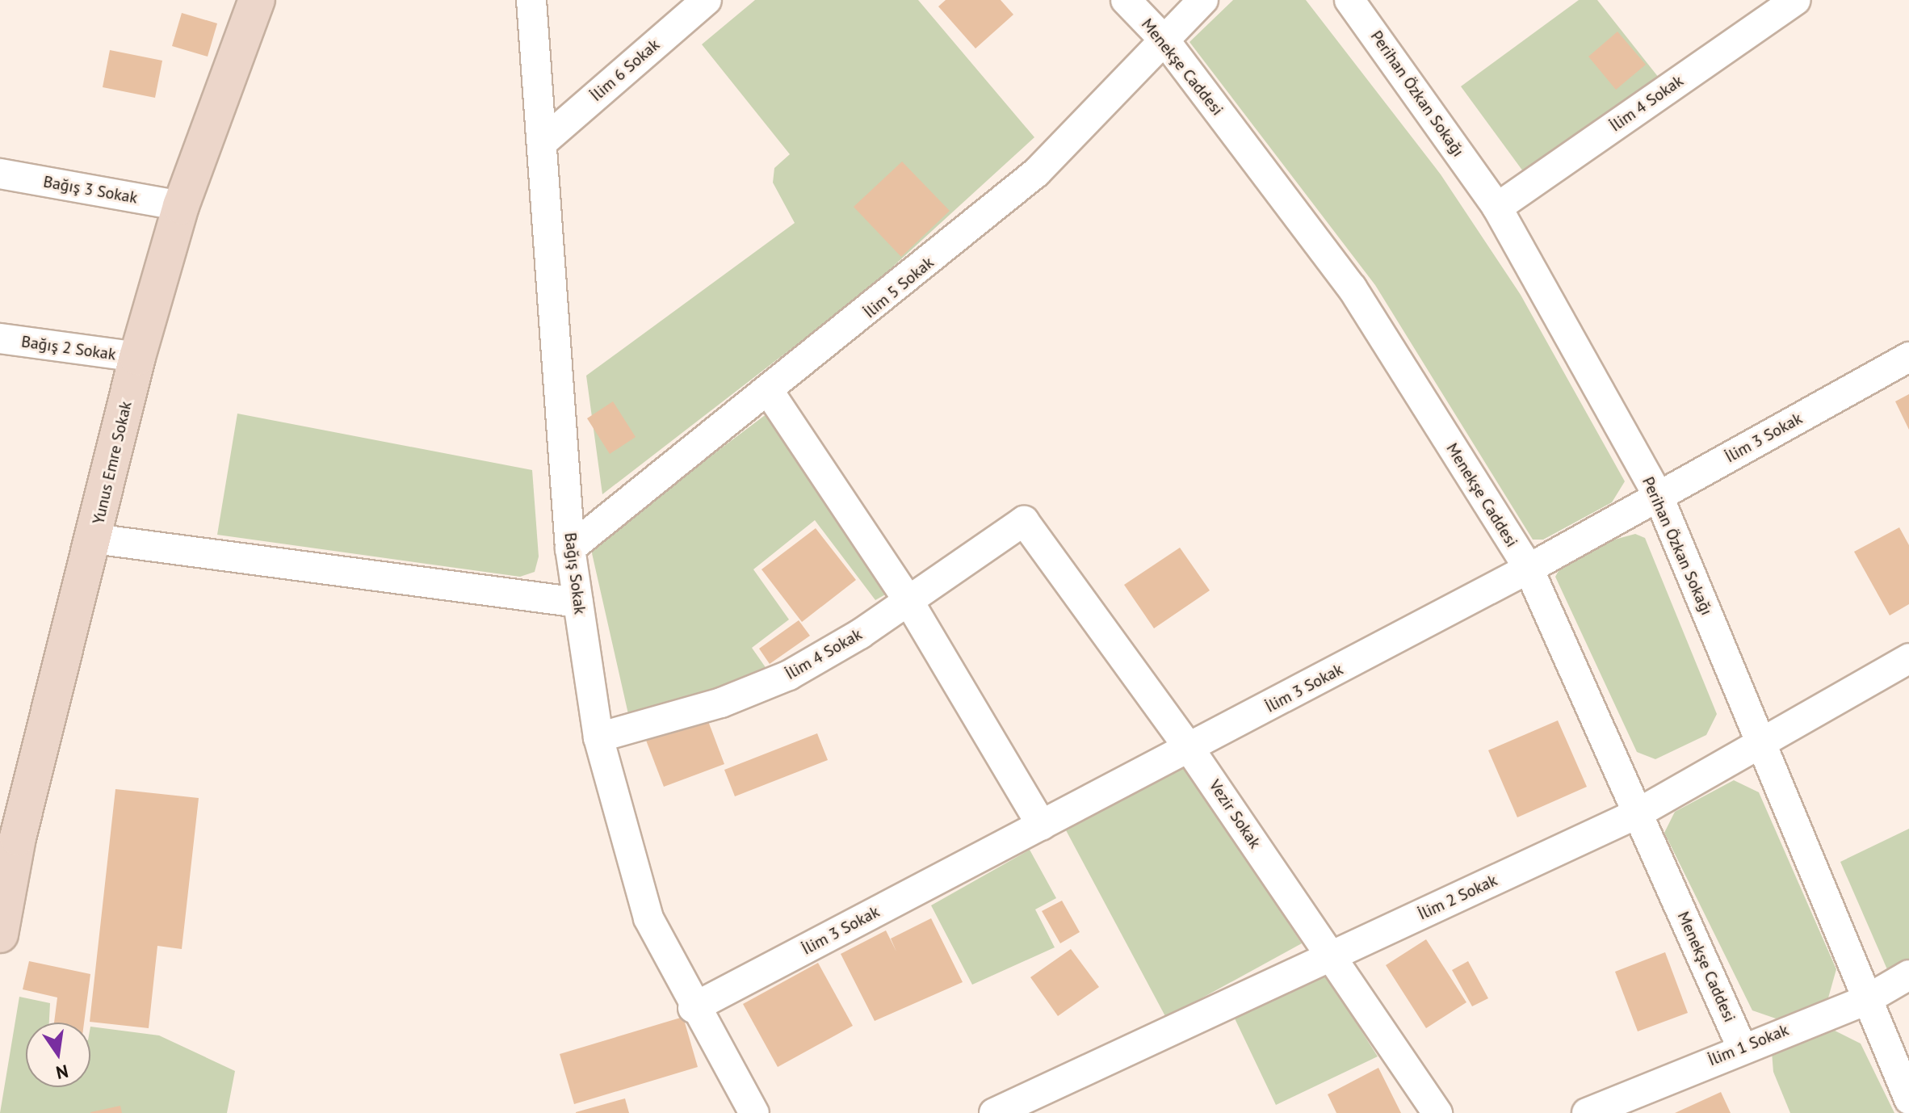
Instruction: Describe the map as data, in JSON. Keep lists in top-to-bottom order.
{
  "streets": {
    "street": [
      "Menekşe Caddesi",
      "İlim 6 Sokak",
      "Perihan Özkan Sokağı",
      "İlim 4 Sokak",
      "Bağış 3 Sokak",
      "İlim 5 Sokak",
      "Bağış 2 Sokak",
      "İlim 3 Sokak",
      "Yunus Emre Sokak",
      "Bağış Sokak",
      "Vezir Sokak",
      "İlim 2 Sokak",
      "İlim 1 Sokak"
    ]
  },
  "crossings": [
    ["Menekşe Caddesi", "İlim 5 Sokak"],
    ["Menekşe Caddesi", "İlim 3 Sokak"],
    ["Menekşe Caddesi", "İlim 2 Sokak"],
    ["Menekşe Caddesi", "İlim 1 Sokak"],
    ["İlim 6 Sokak", "Bağış Sokak"],
    ["Perihan Özkan Sokağı", "İlim 4 Sokak"],
    ["Perihan Özkan Sokağı", "İlim 3 Sokak"],
    ["Perihan Özkan Sokağı", "İlim 2 Sokak"],
    ["Perihan Özkan Sokağı", "İlim 1 Sokak"],
    ["İlim 4 Sokak", "Bağış Sokak"],
    ["İlim 4 Sokak", "Vezir Sokak"],
    ["Bağış 3 Sokak", "Yunus Emre Sokak"],
    ["İlim 5 Sokak", "Bağış Sokak"],
    ["Bağış 2 Sokak", "Yunus Emre Sokak"],
    ["İlim 3 Sokak", "Bağış Sokak"],
    ["İlim 3 Sokak", "Vezir Sokak"],
    ["Vezir Sokak", "İlim 2 Sokak"]
  ],
  "north": "bottom"
}
